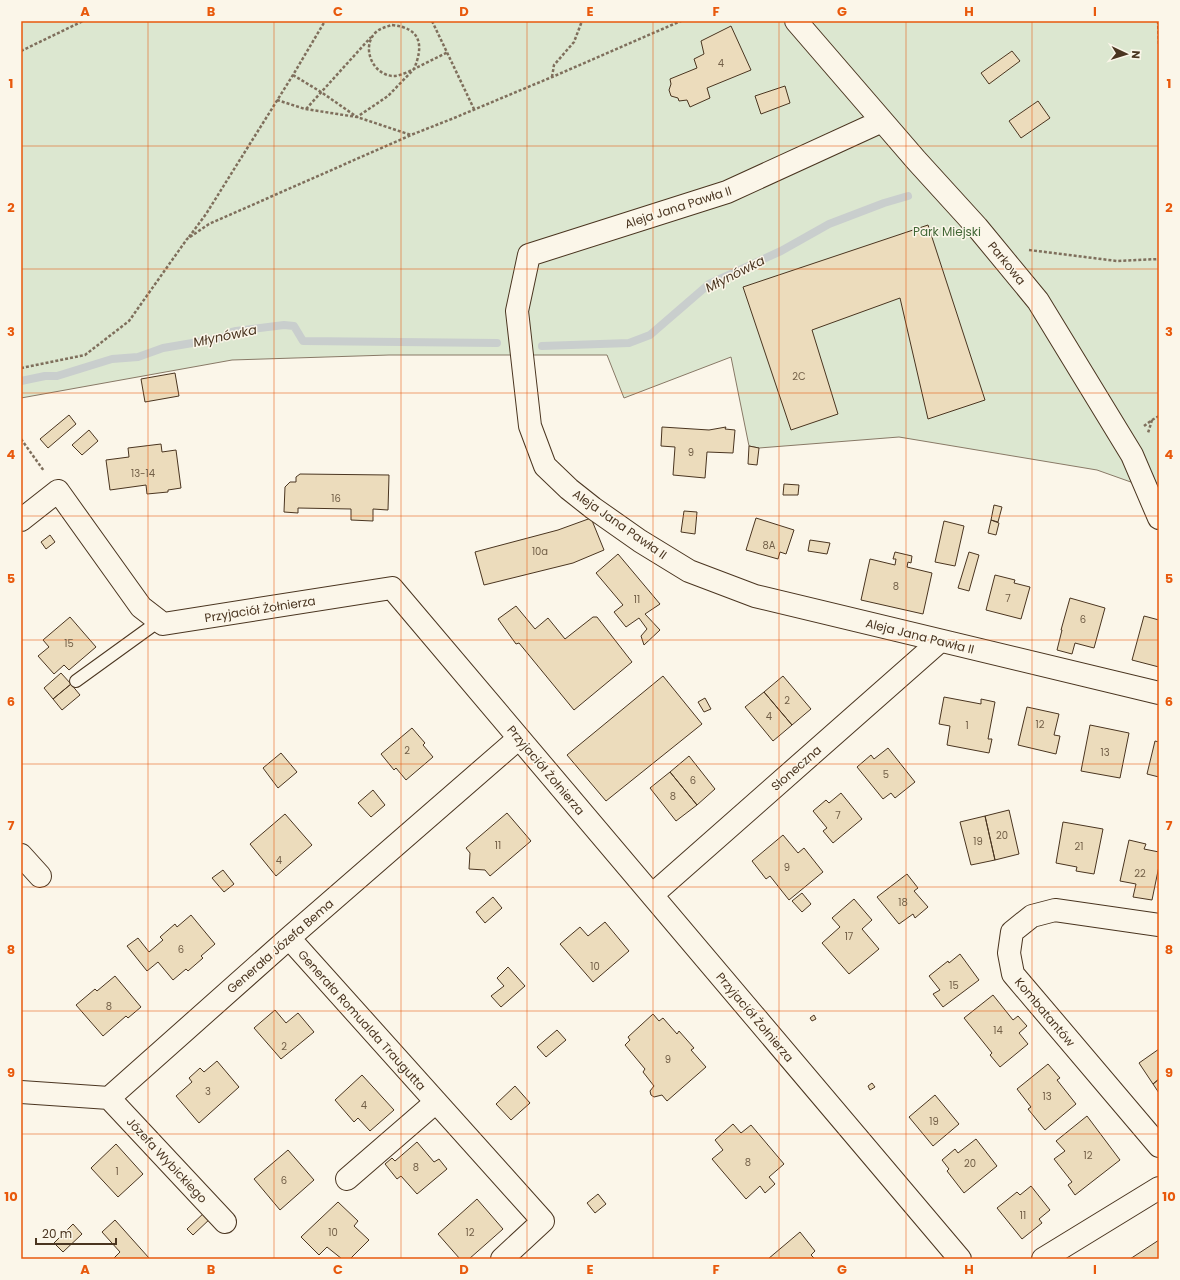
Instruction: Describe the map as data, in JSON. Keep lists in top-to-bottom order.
{
  "streets": {
    "street": [
      "Aleja Jana Pawła II",
      "Parkowa",
      "Przyjaciół Żołnierza",
      "Słoneczna",
      "Generała Józefa Bema",
      "Kombatantów",
      "Generała Romualda Traugutta",
      "Józefa Wybickiego"
    ]
  },
  "crossings": [
    ["Aleja Jana Pawła II", "Parkowa"],
    ["Aleja Jana Pawła II", "Słoneczna"],
    ["Przyjaciół Żołnierza", "Słoneczna"],
    ["Przyjaciół Żołnierza", "Generała Józefa Bema"],
    ["Generała Józefa Bema", "Generała Romualda Traugutta"],
    ["Generała Józefa Bema", "Józefa Wybickiego"]
  ],
  "water": ["Młynówka"],
  "parks": ["Park Miejski"],
  "house_numbers": [
    "4",
    "2C",
    "9",
    "13-14",
    "16",
    "8A",
    "10a",
    "8",
    "7",
    "11",
    "6",
    "15",
    "2",
    "4",
    "12",
    "1",
    "2",
    "13",
    "5",
    "6",
    "8",
    "7",
    "20",
    "19",
    "11",
    "21",
    "4",
    "9",
    "22",
    "18",
    "17",
    "6",
    "10",
    "15",
    "8",
    "14",
    "2",
    "9",
    "3",
    "13",
    "4",
    "19",
    "12",
    "8",
    "20",
    "8",
    "1",
    "6",
    "11",
    "10",
    "12"
  ],
  "scale_bar": "20 m",
  "north": "right",
  "grid": {
    "columns": [
      "A",
      "B",
      "C",
      "D",
      "E",
      "F",
      "G",
      "H",
      "I"
    ],
    "rows": [
      "1",
      "2",
      "3",
      "4",
      "5",
      "6",
      "7",
      "8",
      "9",
      "10"
    ]
  }
}
